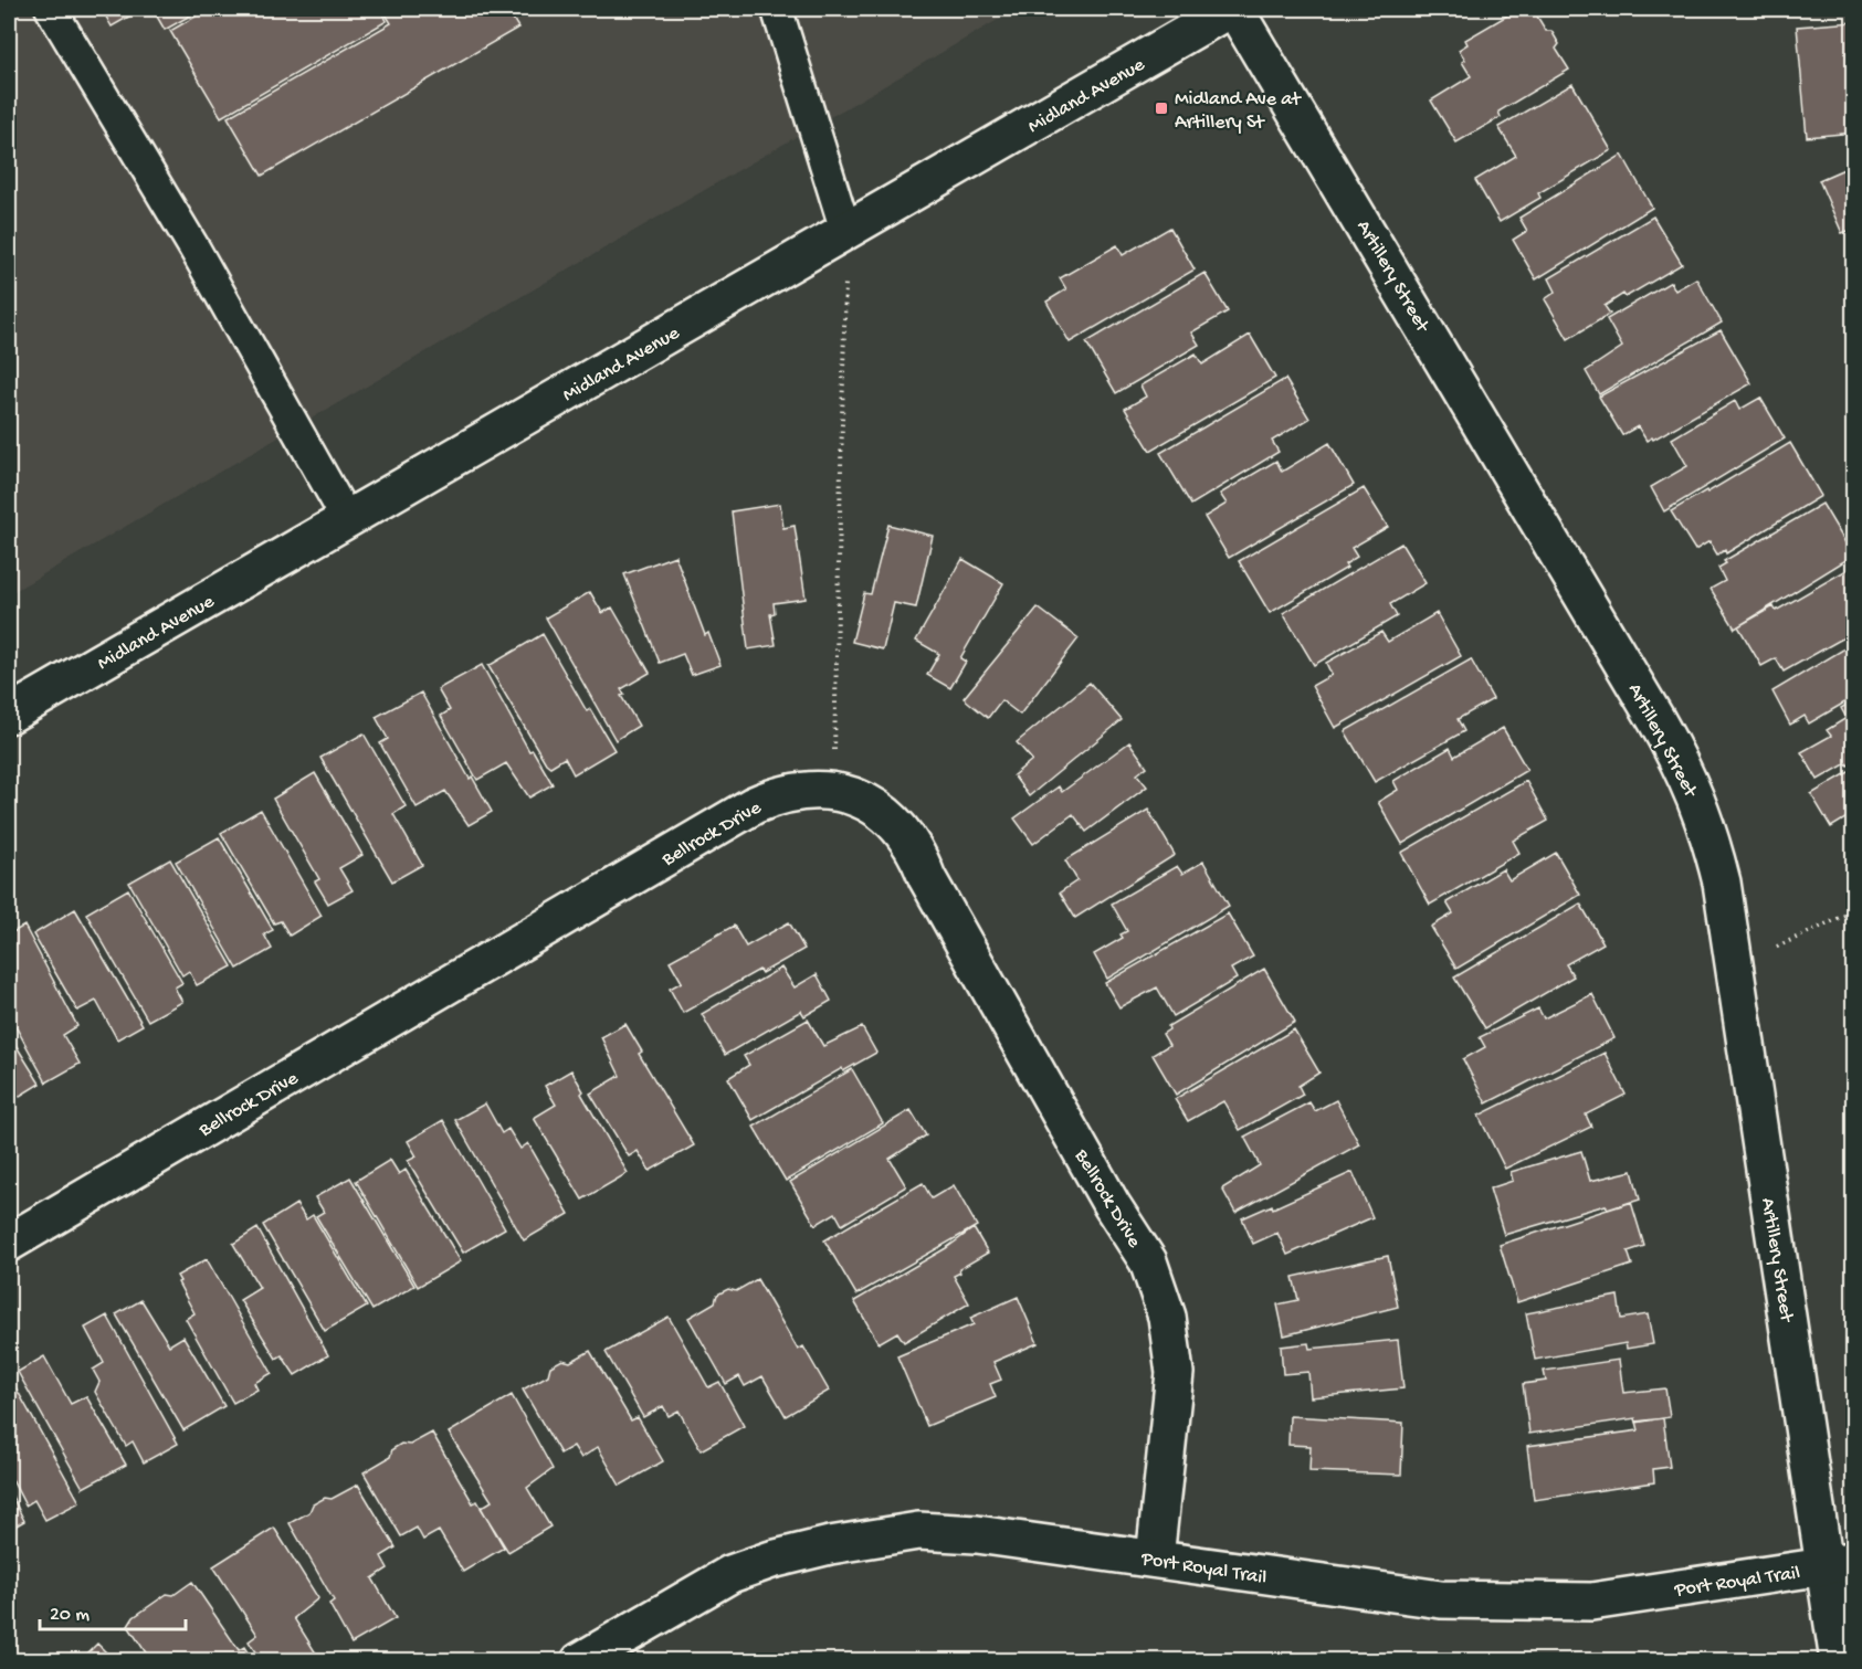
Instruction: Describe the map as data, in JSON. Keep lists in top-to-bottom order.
{
  "streets": {
    "street": [
      "Midland Avenue",
      "Artillery Street",
      "Bellrock Drive",
      "Port Royal Trail"
    ]
  },
  "crossings": [
    ["Midland Avenue", "Artillery Street"],
    ["Artillery Street", "Port Royal Trail"],
    ["Bellrock Drive", "Port Royal Trail"]
  ],
  "places": {
    "transit": ["Midland Ave at Artillery St"]
  },
  "scale_bar": "20 m"
}
